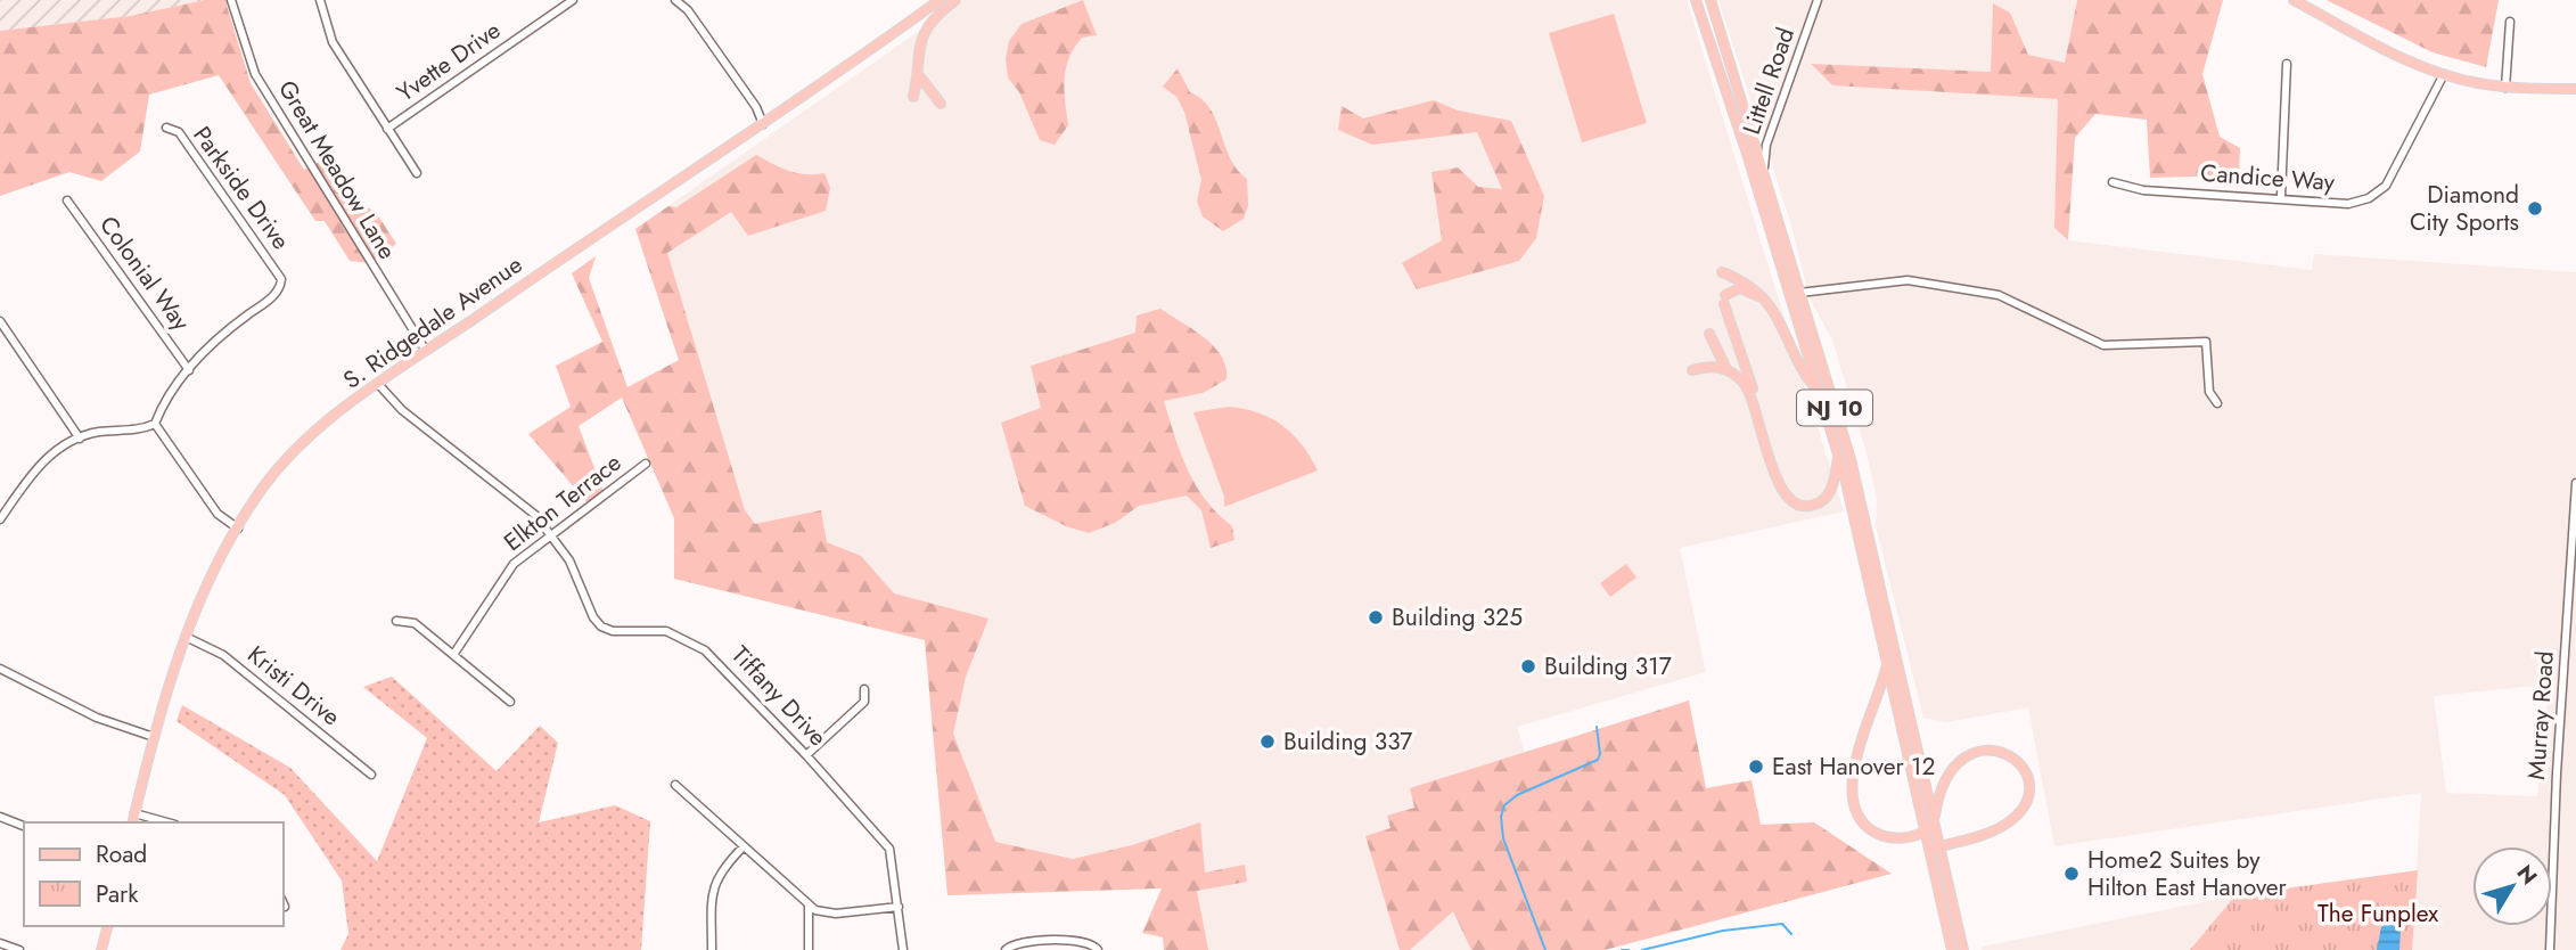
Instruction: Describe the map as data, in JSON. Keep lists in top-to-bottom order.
{
  "streets": {
    "main road": ["S. Ridgedale Avenue", "NJ 10"],
    "street": [
      "Yvette Drive",
      "Littell Road",
      "Great Meadow Lane",
      "Candice Way",
      "Parkside Drive",
      "Colonial Way",
      "Elkton Terrace",
      "Kristi Drive",
      "Tiffany Drive",
      "Murray Road"
    ]
  },
  "crossings": [
    ["Littell Road", "NJ 10"],
    ["Great Meadow Lane", "S. Ridgedale Avenue"],
    ["Parkside Drive", "Colonial Way"],
    ["S. Ridgedale Avenue", "Kristi Drive"],
    ["S. Ridgedale Avenue", "Tiffany Drive"],
    ["Elkton Terrace", "Tiffany Drive"]
  ],
  "parks": ["The Funplex"],
  "places": [
    "Diamond City Sports",
    "Building 325",
    "Building 317",
    "Building 337",
    "East Hanover 12",
    "Home2 Suites by Hilton East Hanover"
  ],
  "legend": ["Road", "Park"],
  "north": "top right"
}
